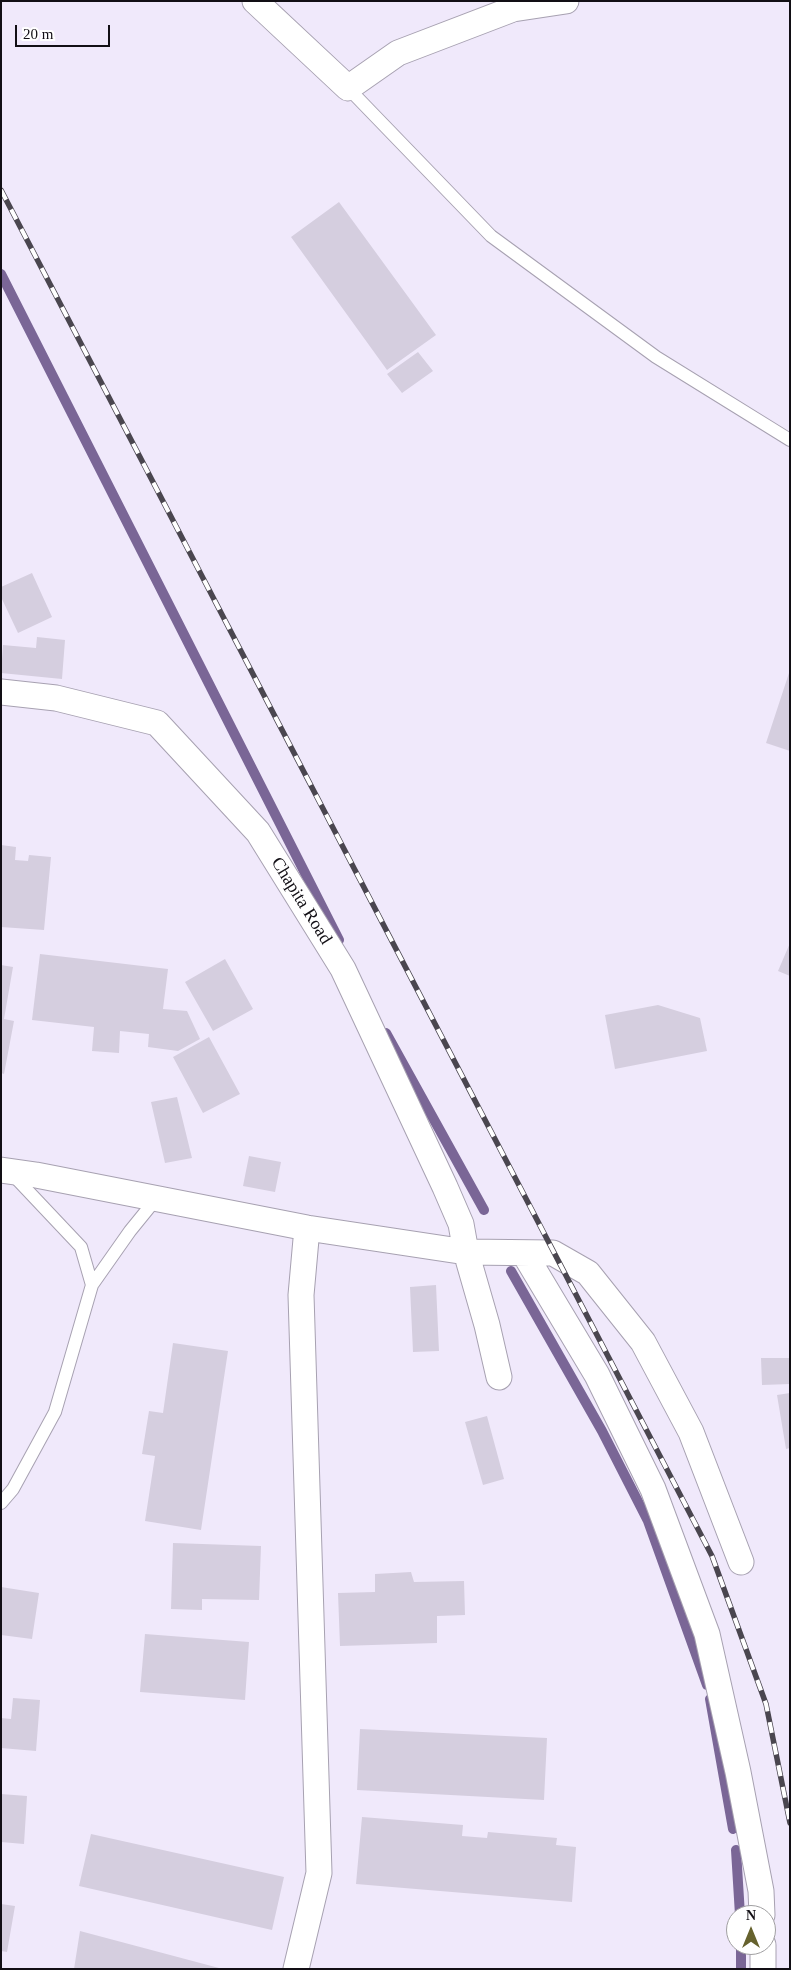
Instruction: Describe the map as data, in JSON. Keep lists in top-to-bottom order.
{
  "streets": {
    "street": ["Chapita Road"]
  },
  "scale_bar": "20 m",
  "north": "top"
}
